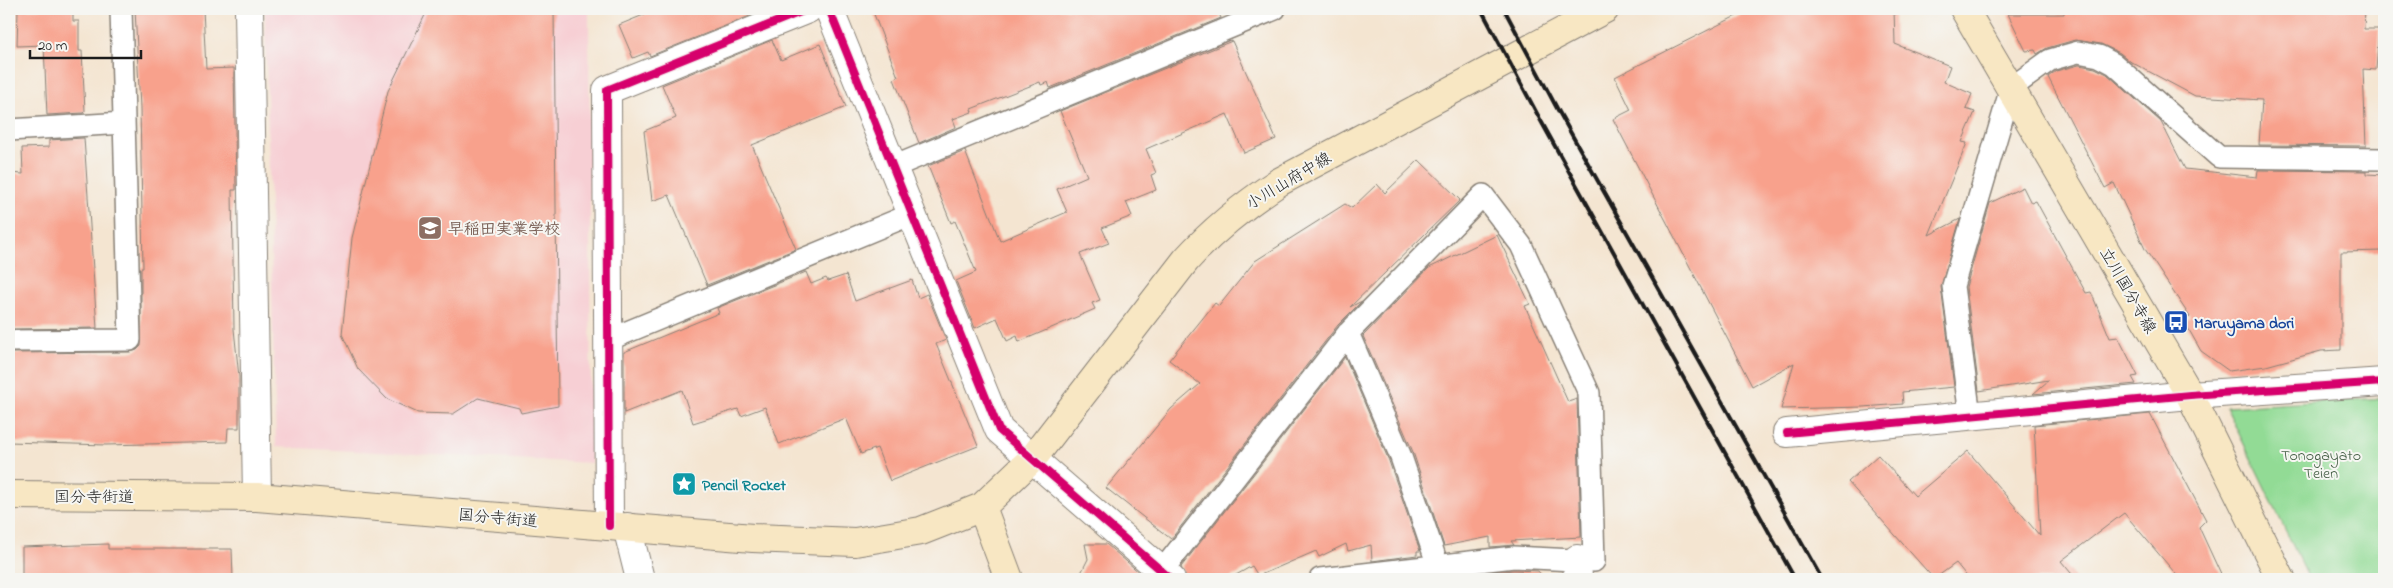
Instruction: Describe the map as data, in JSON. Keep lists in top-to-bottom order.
{
  "streets": {
    "main road": ["小川山府中線", "立川国分寺線", "国分寺街道"]
  },
  "crossings": [
    ["小川山府中線", "国分寺街道"]
  ],
  "parks": ["Tonogayato Teien"],
  "places": {
    "school or university": ["早稲田実業学校"],
    "bus stop": ["Maruyama dori"],
    "place": ["Pencil Rocket"]
  },
  "scale_bar": "20 m"
}
